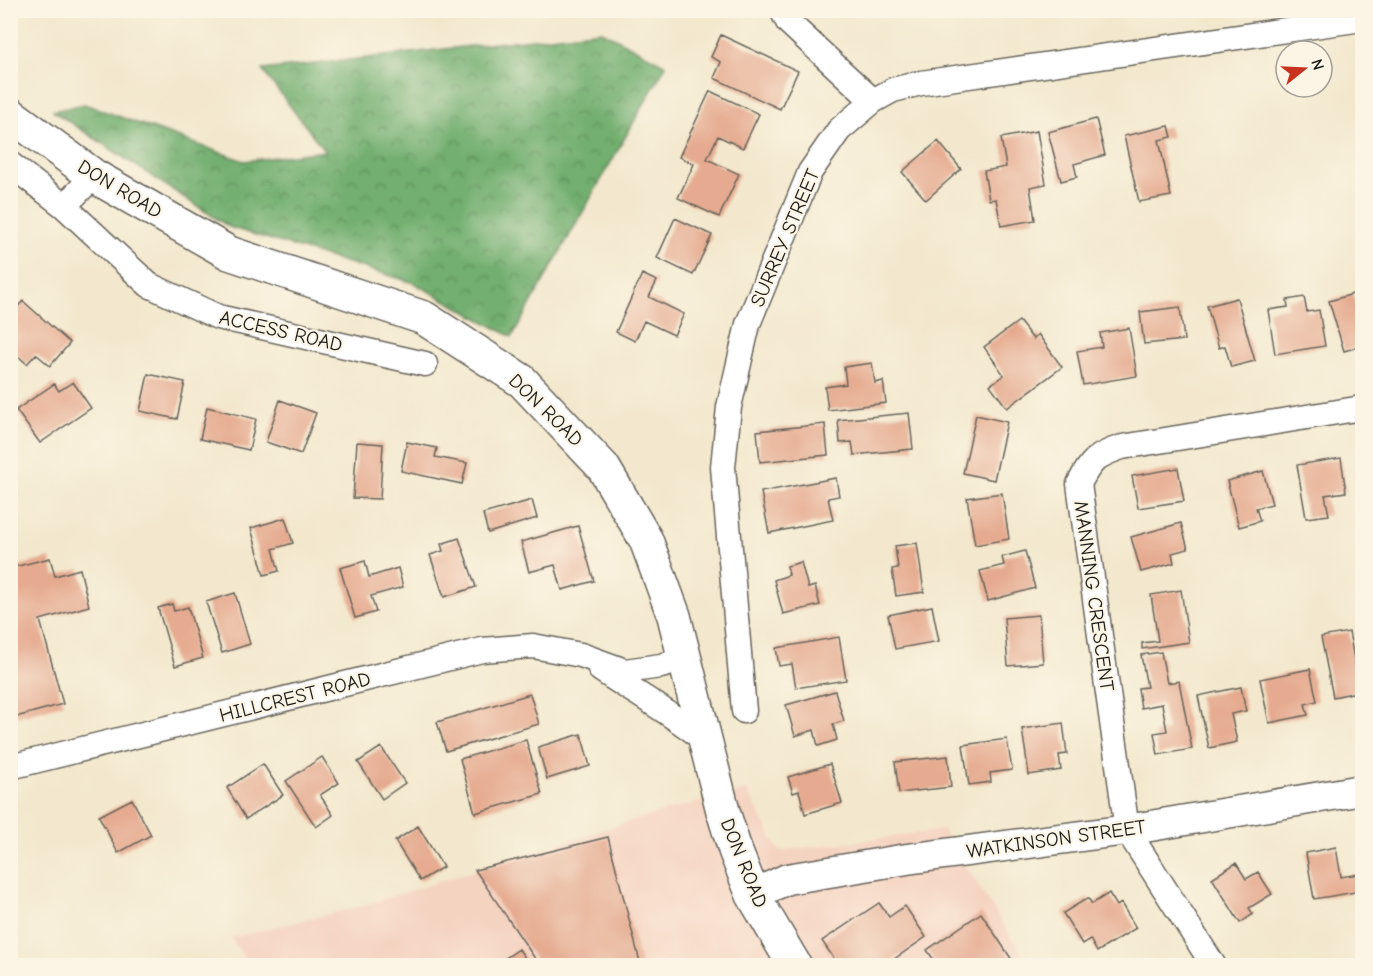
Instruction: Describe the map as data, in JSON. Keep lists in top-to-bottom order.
{
  "streets": {
    "main road": ["DON ROAD"],
    "street": [
      "SURREY STREET",
      "ACCESS ROAD",
      "MANNING CRESCENT",
      "HILLCREST ROAD",
      "WATKINSON STREET"
    ]
  },
  "crossings": [
    ["DON ROAD", "HILLCREST ROAD"],
    ["DON ROAD", "WATKINSON STREET"],
    ["MANNING CRESCENT", "WATKINSON STREET"]
  ],
  "north": "right"
}
